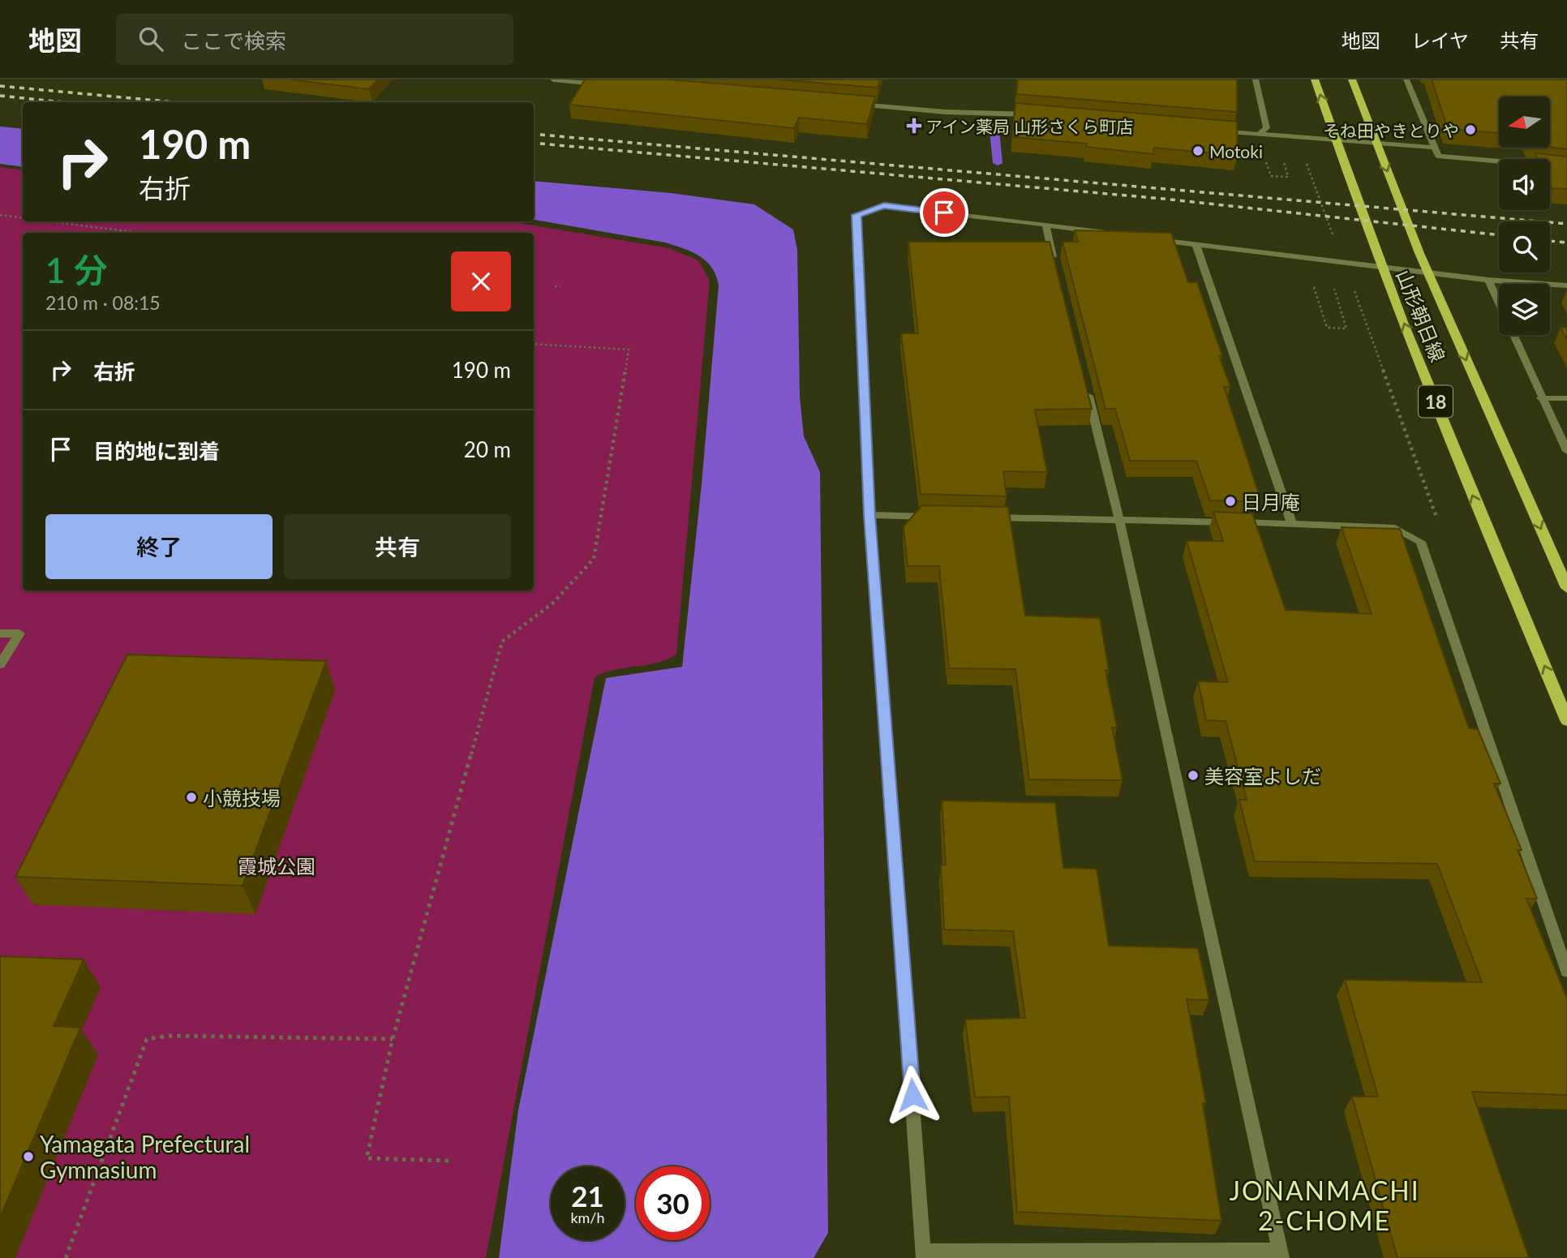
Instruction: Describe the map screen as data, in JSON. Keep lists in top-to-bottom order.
{
  "streets": {
    "main road": ["山形朝日線", "18"]
  },
  "districts": ["JONANMACHI 2-CHOME"],
  "parks": ["霞城公園"],
  "places": {
    "health": ["アイン薬局 山形さくら町店"],
    "other": [
      "そね田やきとりや",
      "Motoki",
      "日月庵",
      "美容室よしだ",
      "小競技場",
      "Yamagata Prefectural Gymnasium"
    ]
  },
  "north": "left",
  "page": {
    "header": "地図",
    "search": "ここで検索",
    "nav": ["地図", "レイヤ", "共有"],
    "turn": ["190 m", "右折"],
    "heading": ["1 分", "210 m · 08:15"],
    "list": [
      {
        "name": "右折",
        "value": "190 m"
      },
      {
        "name": "目的地に到着",
        "value": "20 m"
      }
    ],
    "buttons": ["終了", "共有"],
    "speed": "21 km/h",
    "limit": "30"
  }
}
